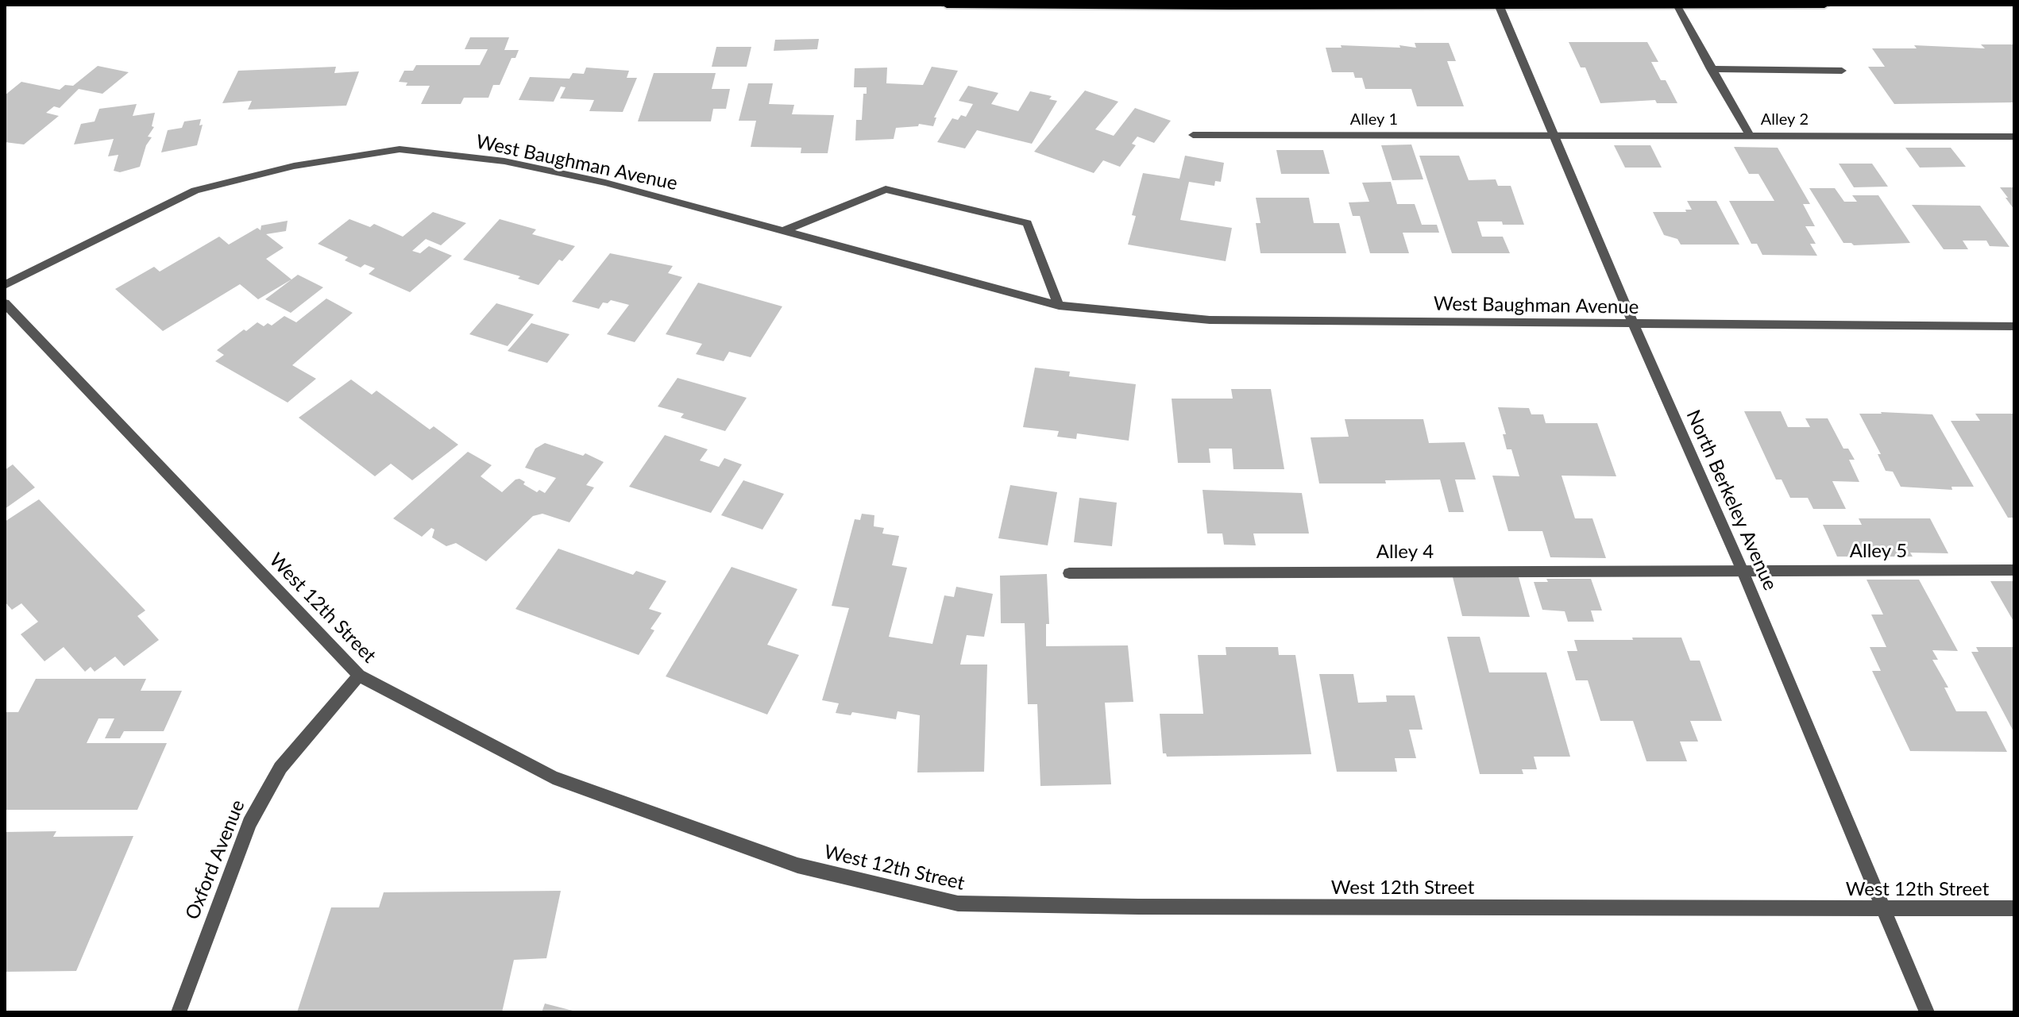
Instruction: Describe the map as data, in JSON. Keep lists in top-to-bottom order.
{
  "streets": {
    "street": [
      "Alley 1",
      "Alley 2",
      "West Baughman Avenue",
      "North Berkeley Avenue",
      "Alley 5",
      "Alley 4",
      "West 12th Street",
      "Oxford Avenue"
    ]
  },
  "crossings": [
    ["Alley 1", "Alley 2"],
    ["Alley 1", "North Berkeley Avenue"],
    ["Alley 2", "North Berkeley Avenue"],
    ["West Baughman Avenue", "North Berkeley Avenue"],
    ["North Berkeley Avenue", "Alley 5"],
    ["North Berkeley Avenue", "Alley 4"],
    ["North Berkeley Avenue", "West 12th Street"],
    ["Alley 5", "Alley 4"],
    ["West 12th Street", "Oxford Avenue"]
  ]
}
